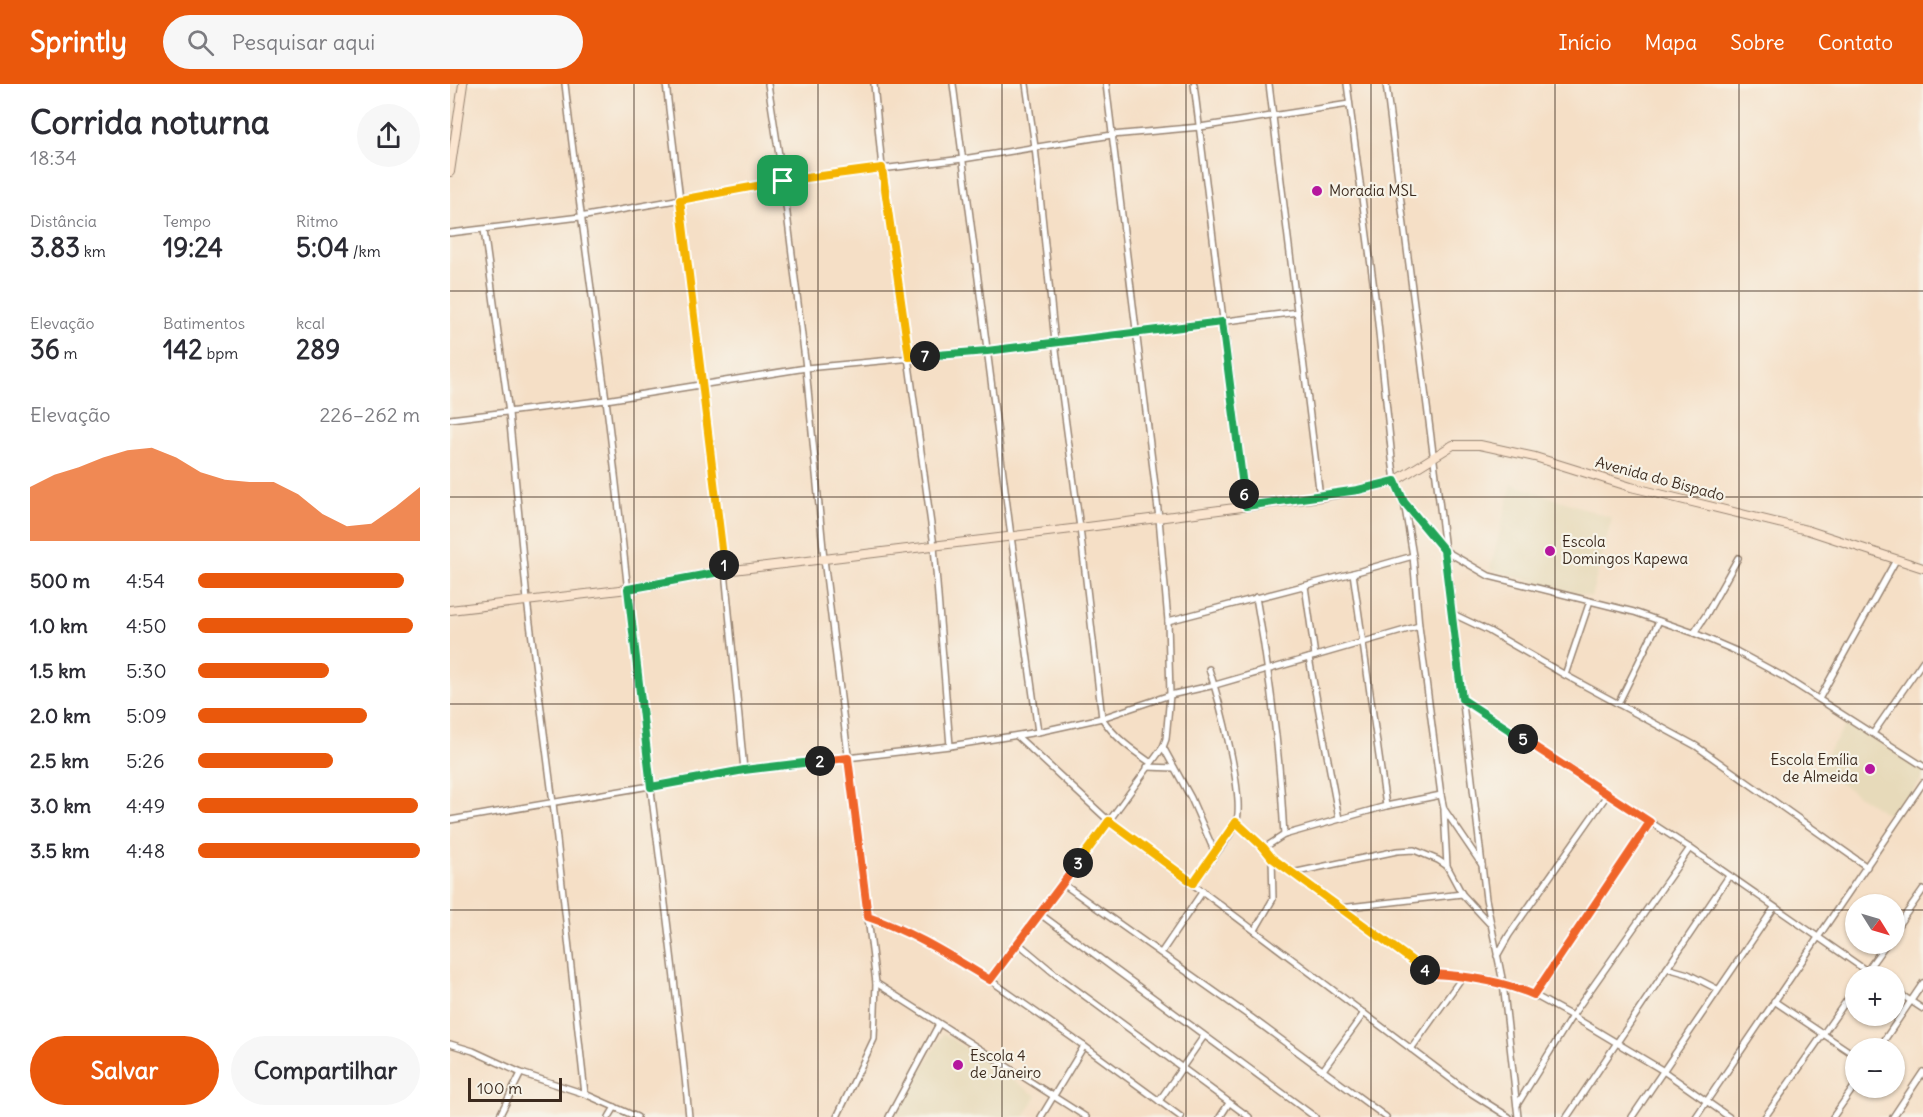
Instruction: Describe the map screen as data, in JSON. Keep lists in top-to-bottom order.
{
  "streets": {
    "main road": ["Avenida do Bispado"]
  },
  "places": [
    "Moradia MSL",
    "Escola Domingos Kapewa",
    "Escola Emília de Almeida",
    "Escola 4 de Janeiro"
  ],
  "scale_bar": "100 m",
  "north": "bottom right",
  "page": {
    "header": "Sprintly",
    "search": "Pesquisar aqui",
    "nav": [
      "Início",
      "Mapa",
      "Sobre",
      "Contato"
    ],
    "heading": ["Corrida noturna", "18:34"],
    "stats": [
      ["Distância", "3.83 km"],
      ["Tempo", "19:24"],
      ["Ritmo", "5:04 /km"],
      ["Elevação", "36 m"],
      ["Batimentos", "142 bpm"],
      ["kcal", "289"]
    ],
    "pins": [
      "7",
      "6",
      "1",
      "5",
      "2",
      "3",
      "4"
    ],
    "chart": ["Elevação", "226–262 m"],
    "list": [
      {
        "name": "500 m",
        "note": "4:54"
      },
      {
        "name": "1.0 km",
        "note": "4:50"
      },
      {
        "name": "1.5 km",
        "note": "5:30"
      },
      {
        "name": "2.0 km",
        "note": "5:09"
      },
      {
        "name": "2.5 km",
        "note": "5:26"
      },
      {
        "name": "3.0 km",
        "note": "4:49"
      },
      {
        "name": "3.5 km",
        "note": "4:48"
      }
    ],
    "map_buttons": ["+", "−"],
    "buttons": ["Salvar", "Compartilhar"],
    "scale": "100 m"
  }
}
